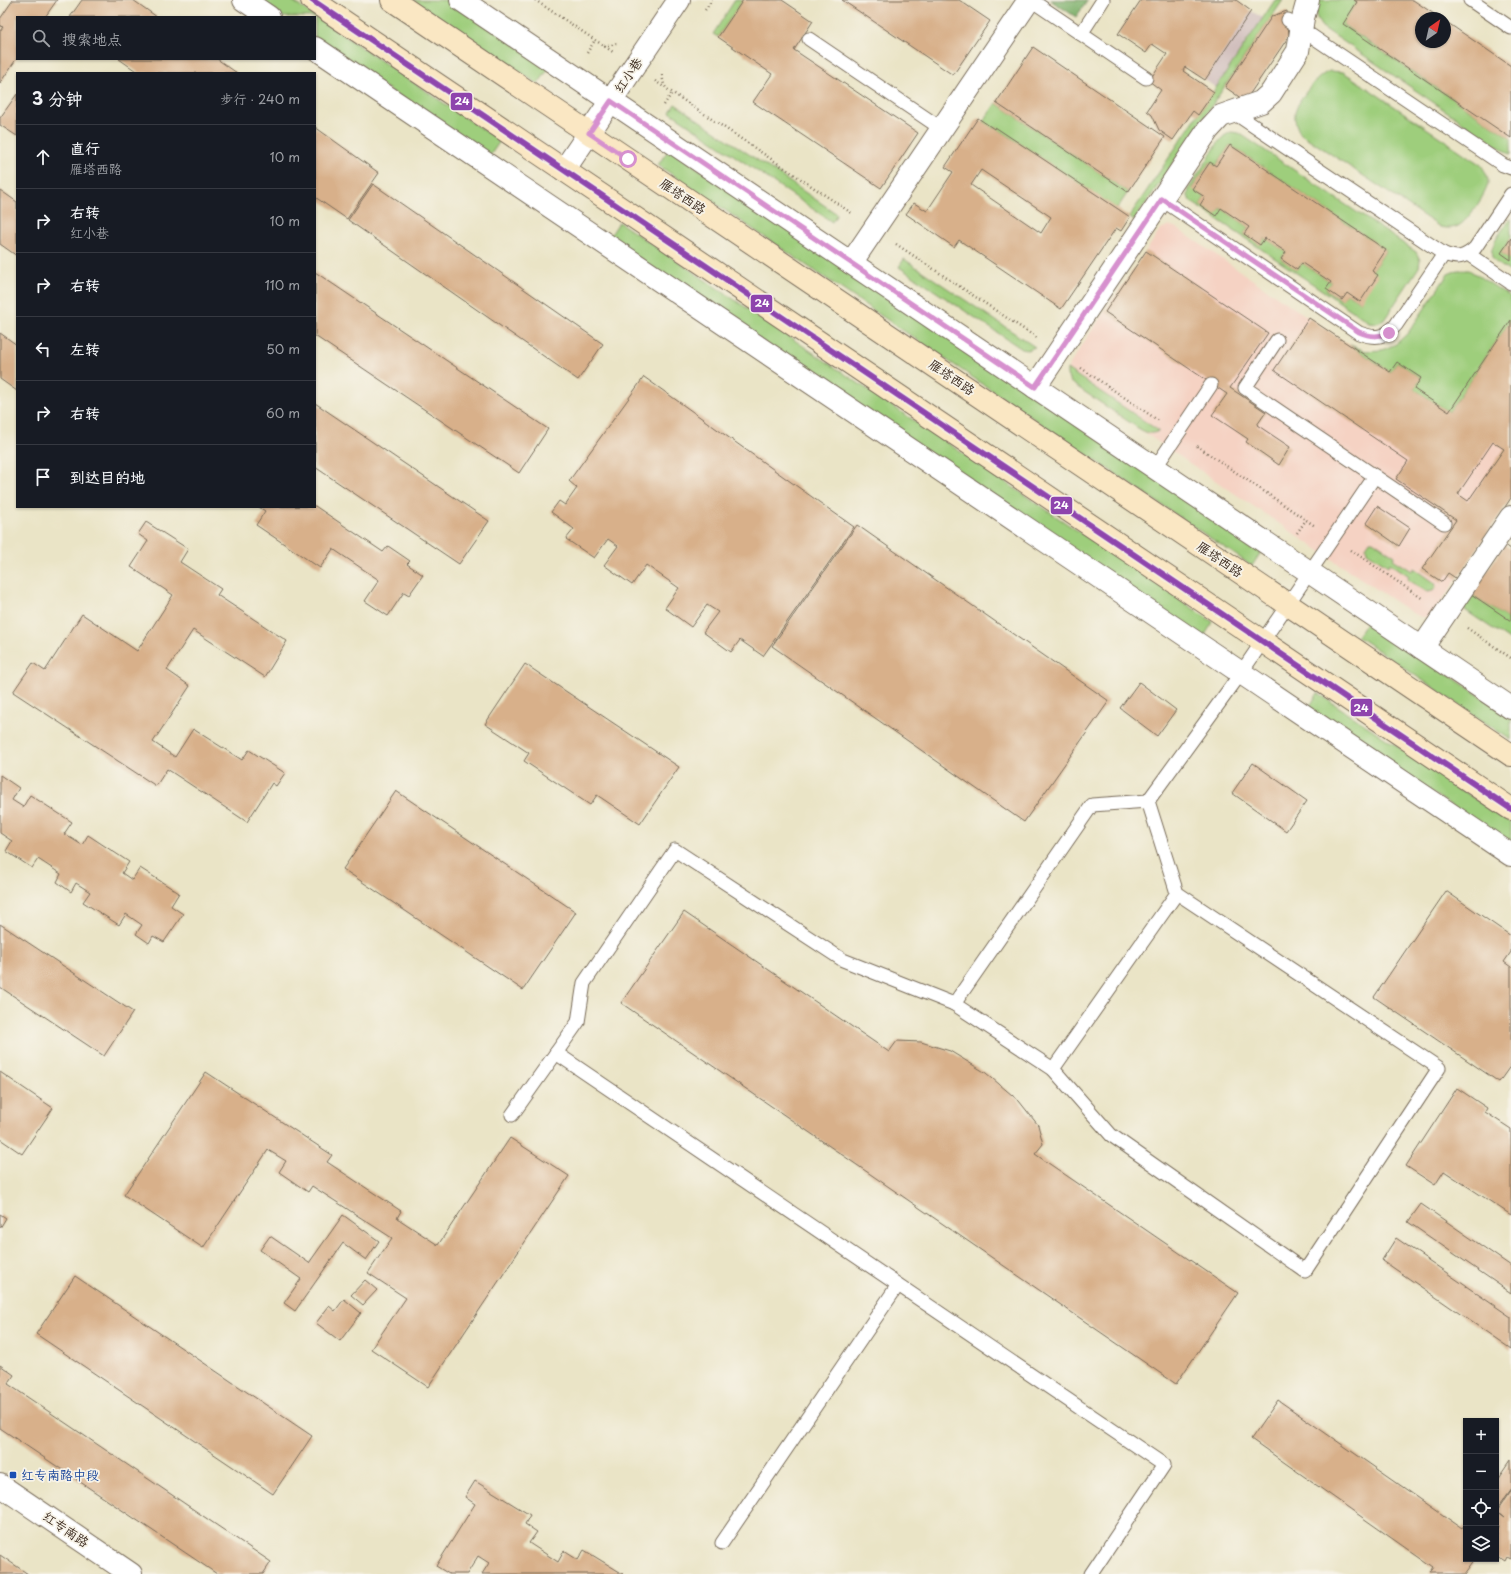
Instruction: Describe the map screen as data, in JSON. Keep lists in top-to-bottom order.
{
  "streets": {
    "main road": ["雁塔西路"],
    "street": ["红小巷", "红专南路"]
  },
  "crossings": [
    ["红小巷", "雁塔西路"]
  ],
  "places": {
    "transit": ["红专南路中段"]
  },
  "lines": ["transit line 24"],
  "north": "top right",
  "page": {
    "search": "搜索地点",
    "heading": ["3 分钟", "步行 · 240 m"],
    "list": [
      ["直行", "雁塔西路", "10 m"],
      ["右转", "红小巷", "10 m"],
      ["右转", "110 m"],
      ["左转", "50 m"],
      ["右转", "60 m"],
      "到达目的地"
    ],
    "map_buttons": ["+", "−"]
  }
}
